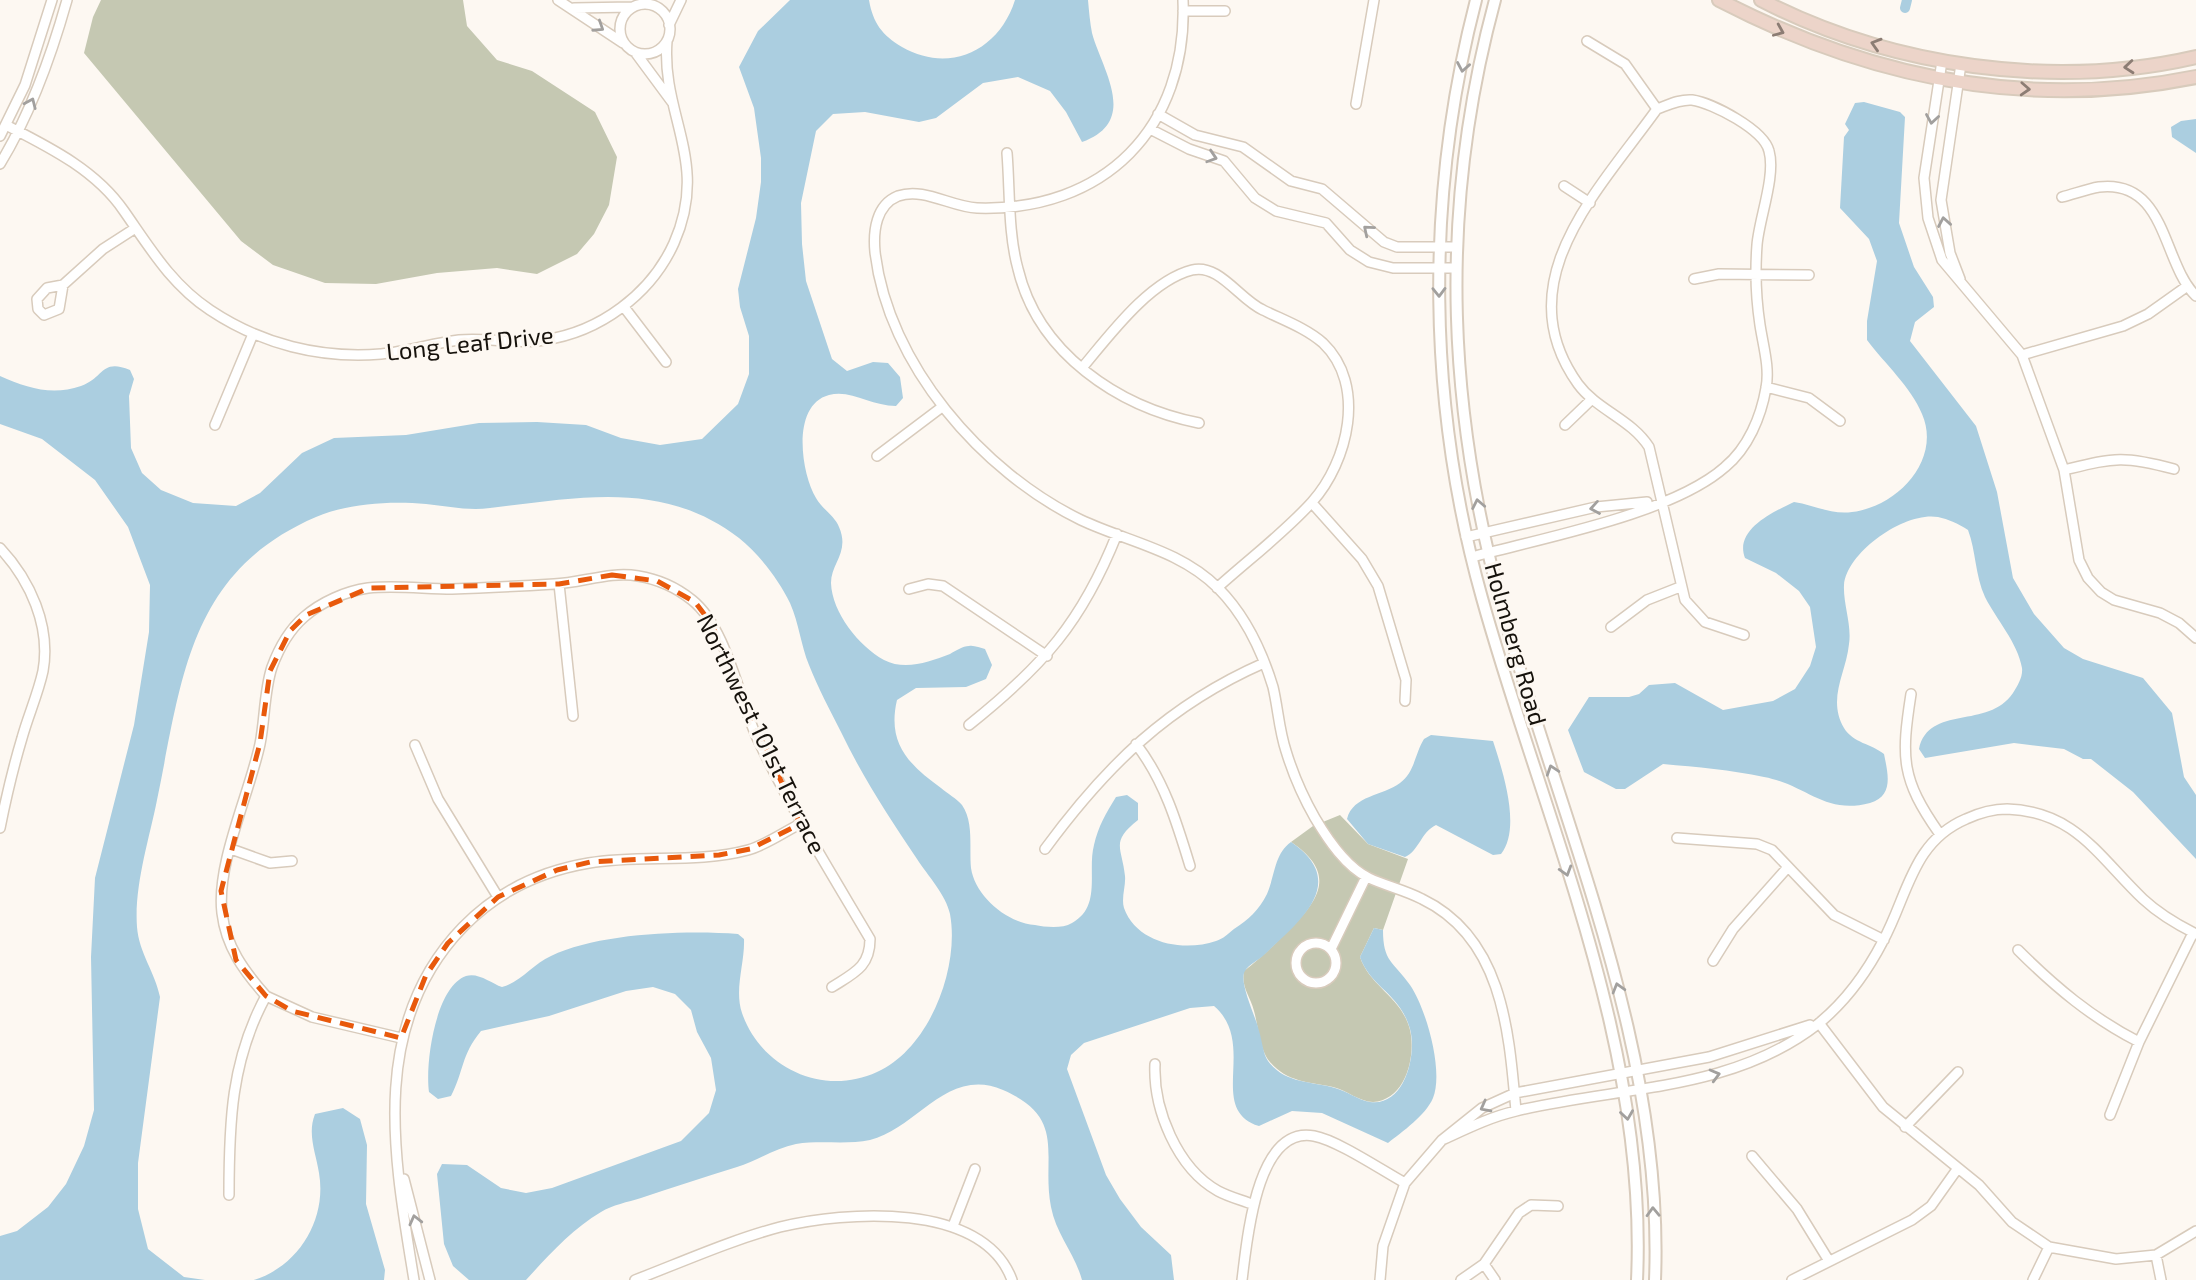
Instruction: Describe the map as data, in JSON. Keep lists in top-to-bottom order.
{
  "streets": {
    "street": ["Long Leaf Drive", "Holmberg Road", "Northwest 101st Terrace"]
  }
}
